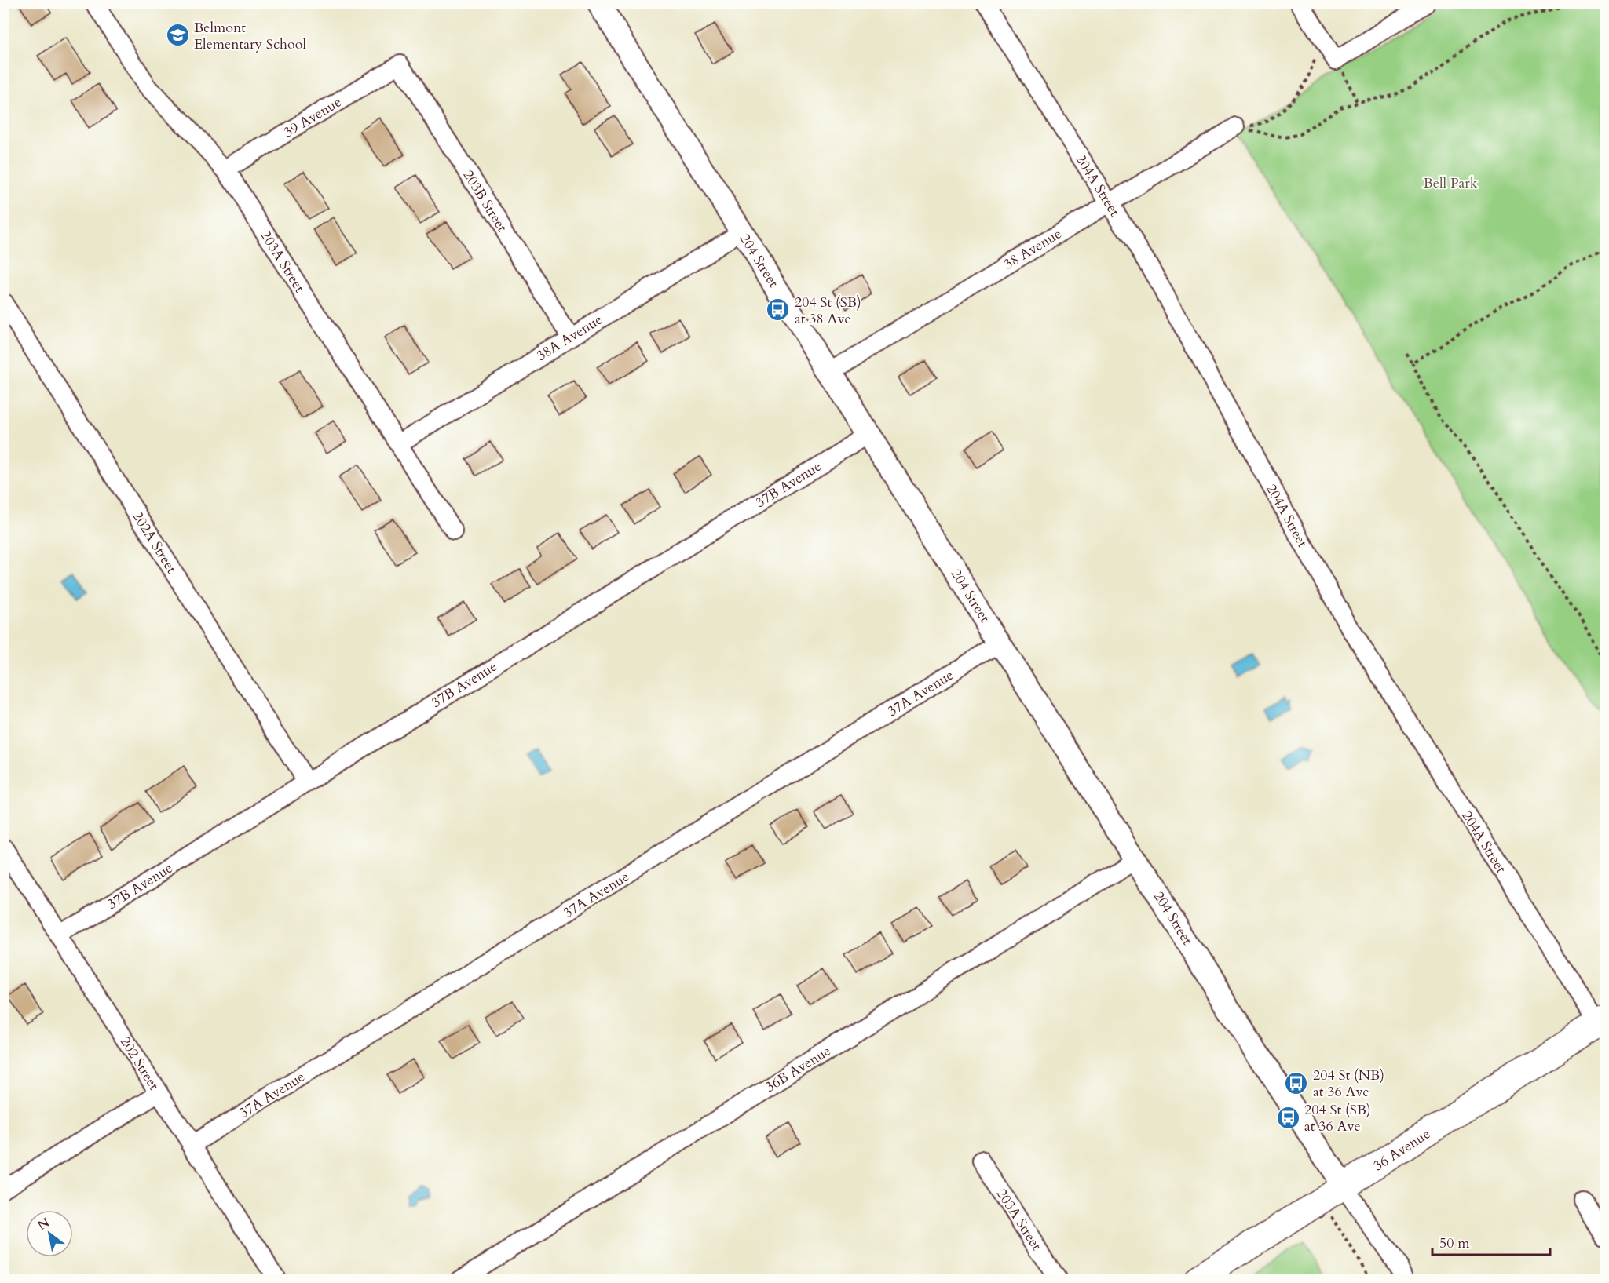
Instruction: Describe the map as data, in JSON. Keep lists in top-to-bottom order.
{
  "streets": {
    "main road": ["36 Avenue"],
    "street": [
      "39 Avenue",
      "204A Street",
      "203B Street",
      "38 Avenue",
      "204 Street",
      "203A Street",
      "38A Avenue",
      "37B Avenue",
      "202A Street",
      "37A Avenue",
      "202 Street",
      "36B Avenue"
    ]
  },
  "crossings": [
    ["39 Avenue", "203B Street"],
    ["39 Avenue", "203A Street"],
    ["204A Street", "38 Avenue"],
    ["204A Street", "36 Avenue"],
    ["203B Street", "38A Avenue"],
    ["38 Avenue", "204 Street"],
    ["204 Street", "38A Avenue"],
    ["204 Street", "37B Avenue"],
    ["204 Street", "37A Avenue"],
    ["204 Street", "36B Avenue"],
    ["204 Street", "36 Avenue"],
    ["203A Street", "38A Avenue"],
    ["37B Avenue", "202A Street"],
    ["37B Avenue", "202 Street"],
    ["37A Avenue", "202 Street"]
  ],
  "parks": ["Bell Park"],
  "places": {
    "school or university": ["Belmont Elementary School"],
    "bus stop": ["204 St (SB) at 38 Ave", "204 St (NB) at 36 Ave", "204 St (SB) at 36 Ave"]
  },
  "scale_bar": "50 m",
  "north": "top left"
}
